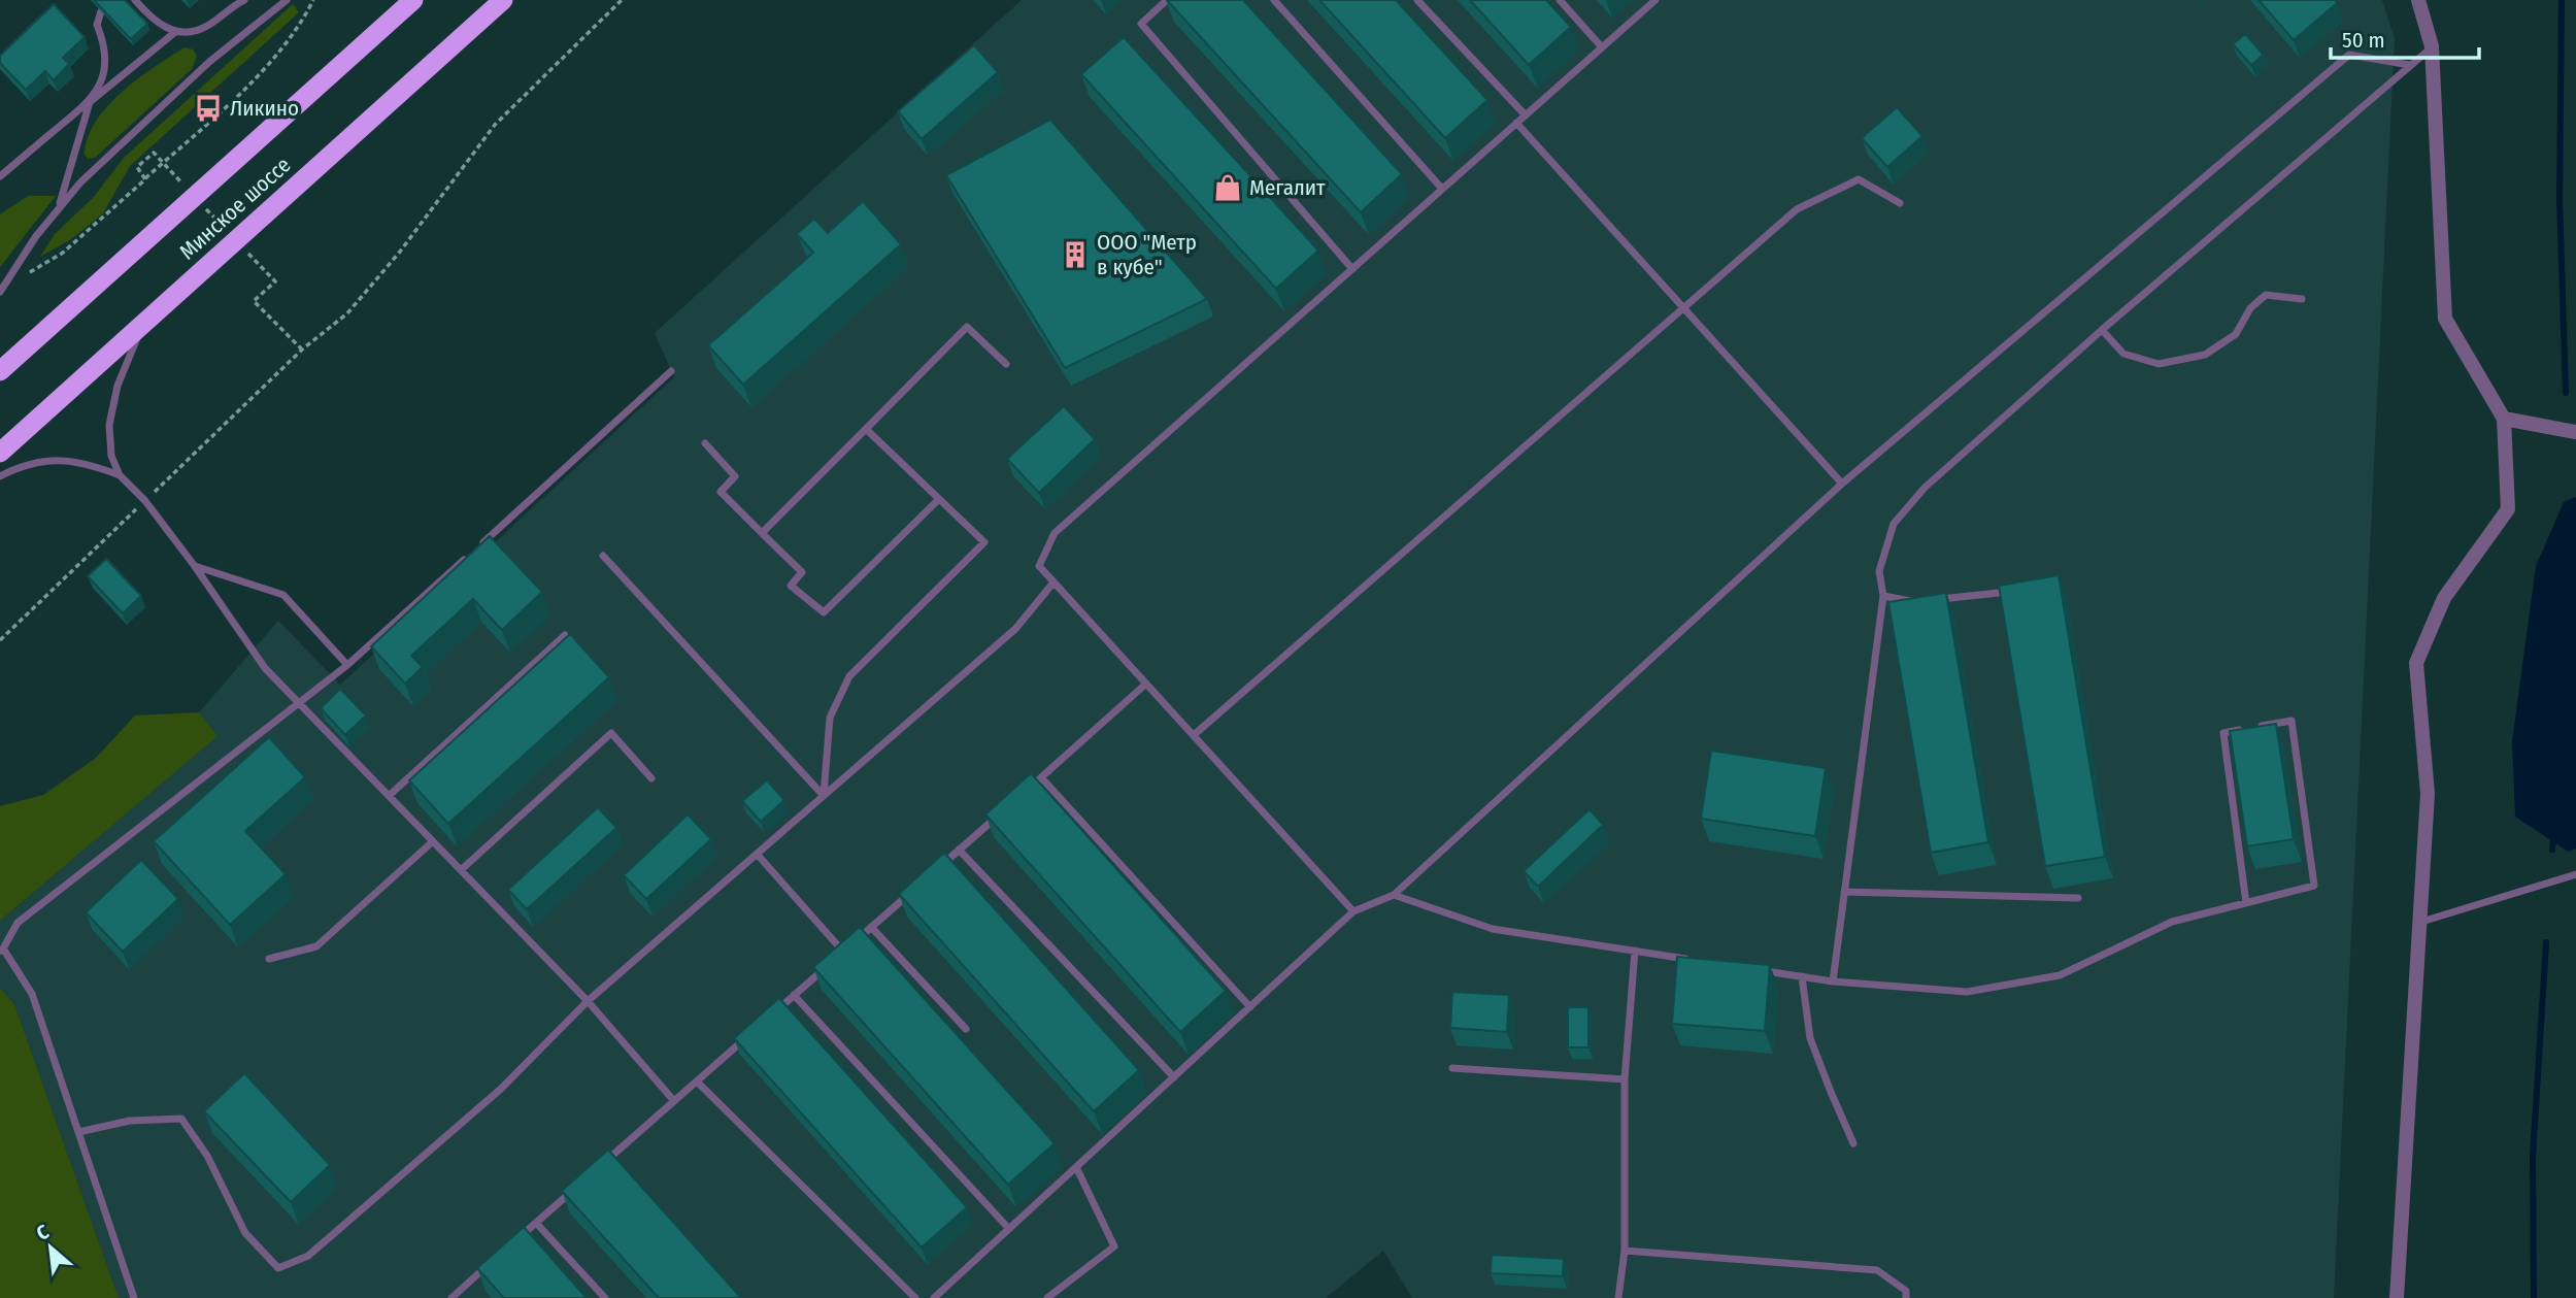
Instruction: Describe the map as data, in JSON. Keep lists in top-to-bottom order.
{
  "streets": {
    "highway": ["Минское шоссе"]
  },
  "places": {
    "bus stop": ["Ликино"],
    "shop": ["Мегалит"],
    "building": ["ООО \"Метр в кубе\""]
  },
  "scale_bar": "50 m",
  "north": "top left"
}
